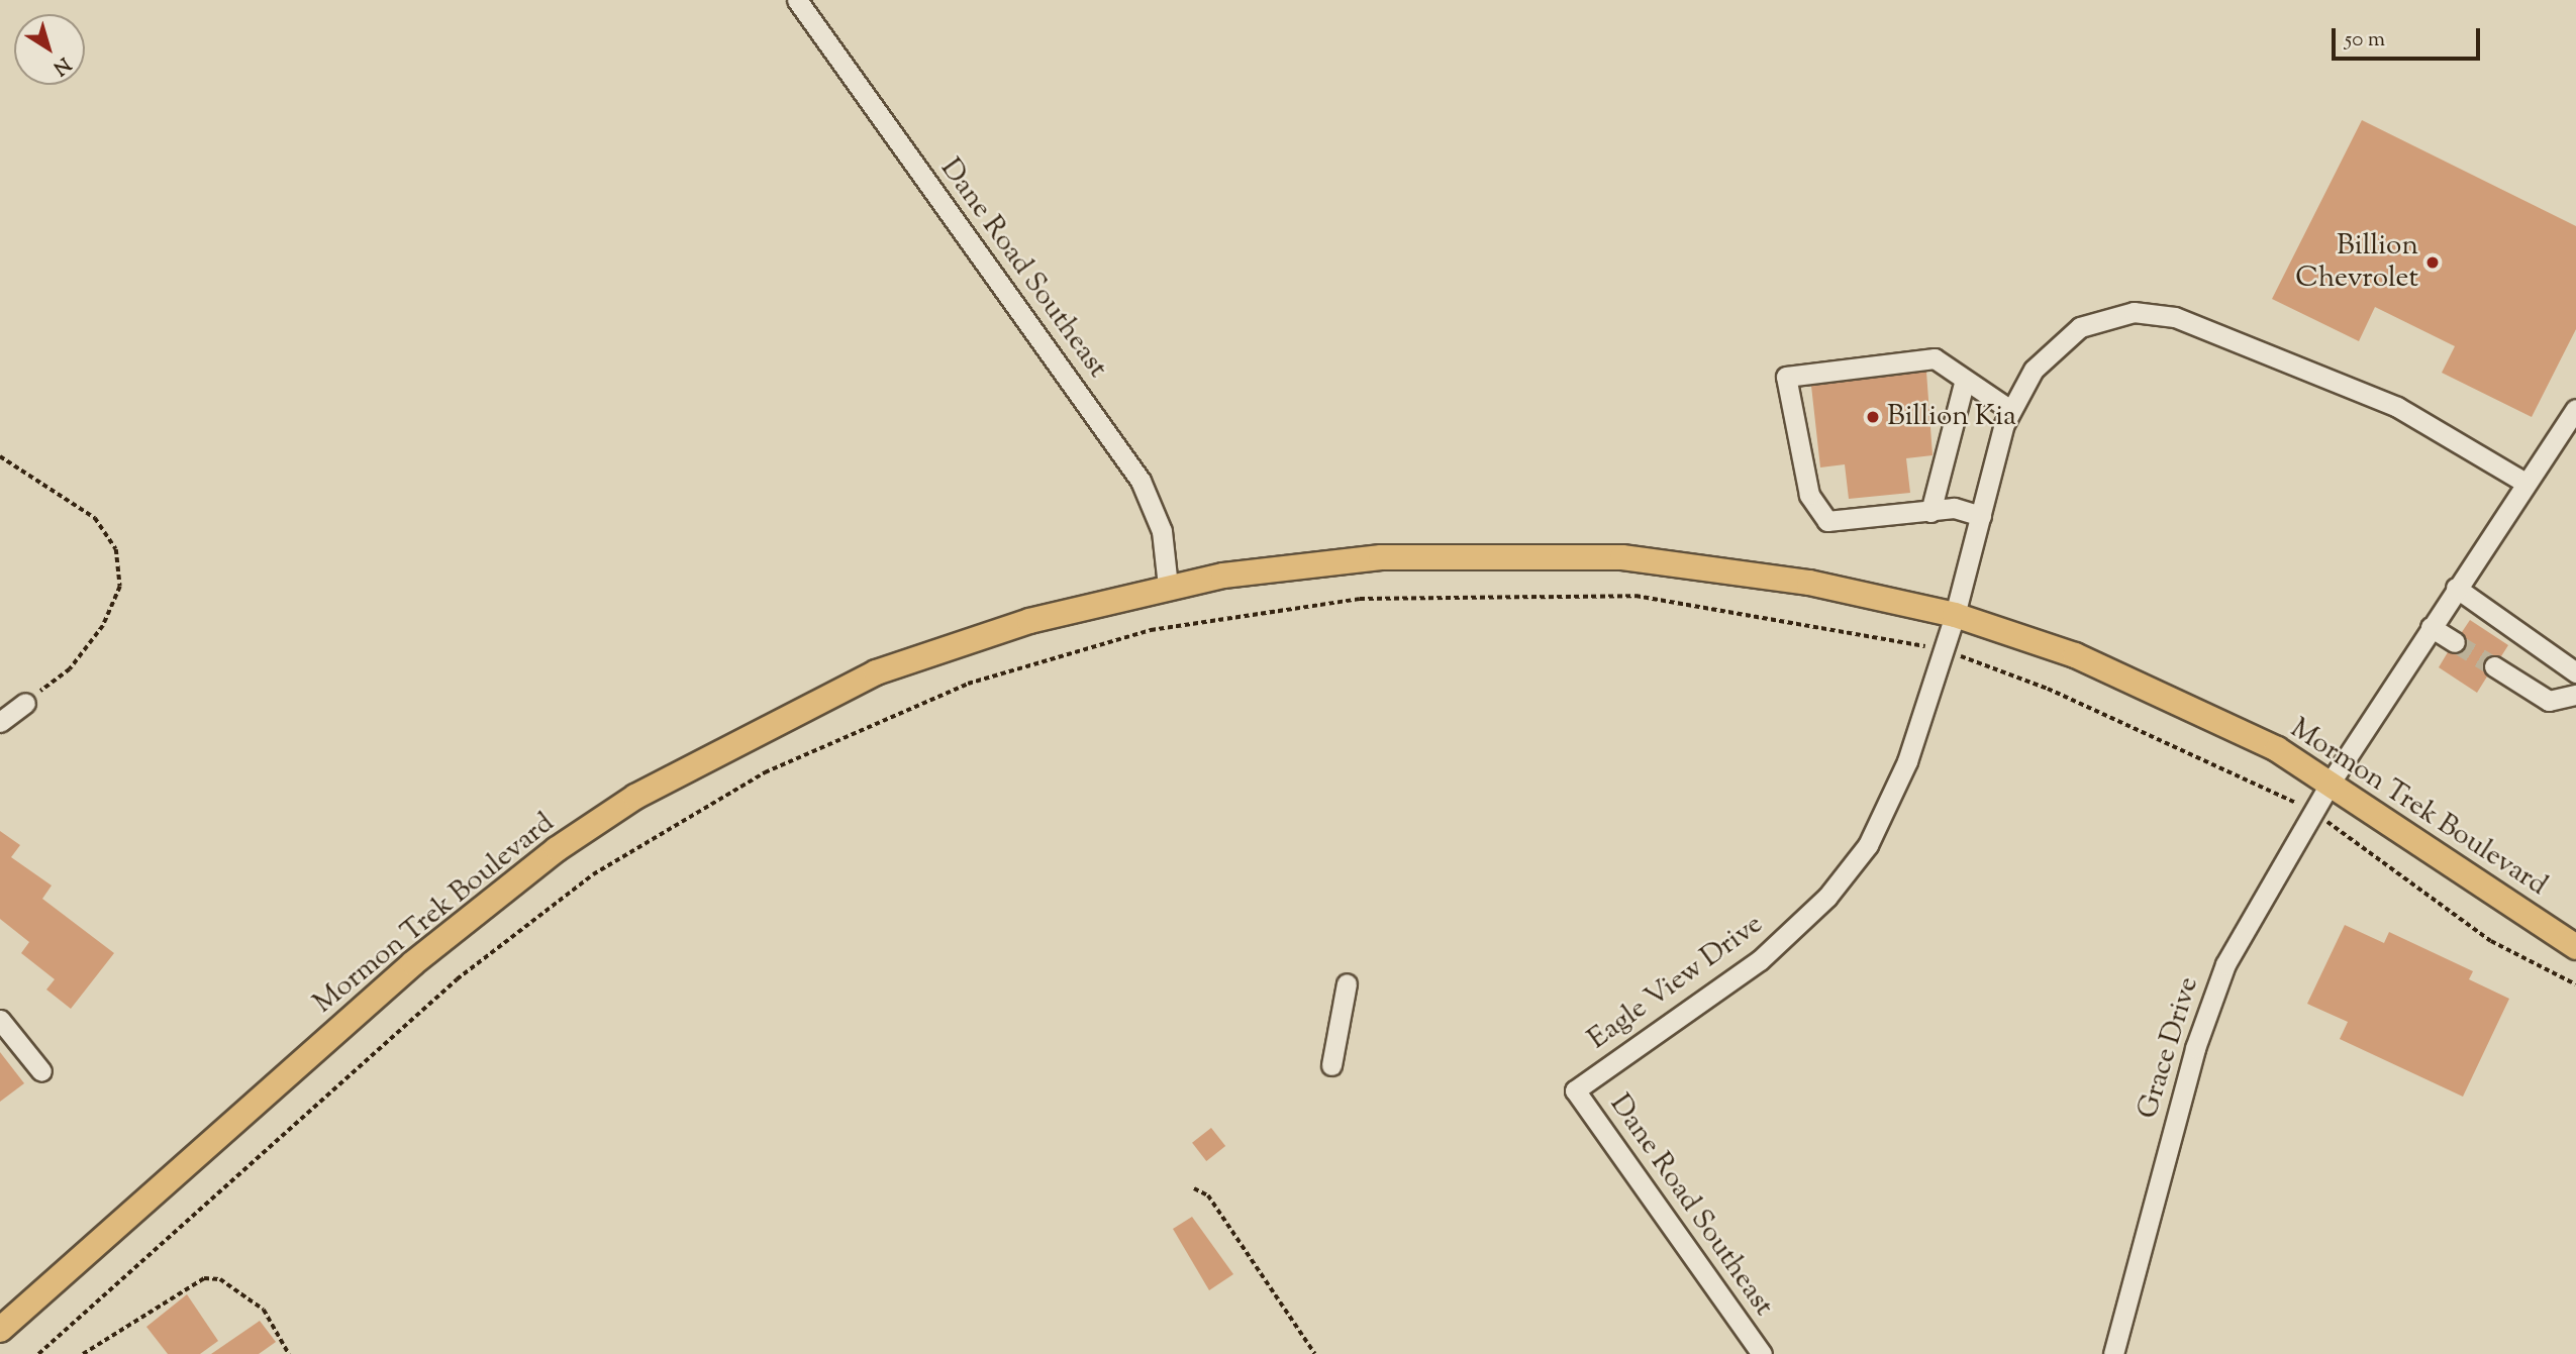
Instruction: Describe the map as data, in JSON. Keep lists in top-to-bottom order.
{
  "streets": {
    "main road": ["Mormon Trek Boulevard"],
    "street": ["Dane Road Southeast", "Eagle View Drive", "Grace Drive"]
  },
  "crossings": [
    ["Dane Road Southeast", "Mormon Trek Boulevard"],
    ["Dane Road Southeast", "Eagle View Drive"],
    ["Mormon Trek Boulevard", "Eagle View Drive"],
    ["Mormon Trek Boulevard", "Grace Drive"],
    ["Eagle View Drive", "Grace Drive"]
  ],
  "places": ["Billion Chevrolet", "Billion Kia"],
  "scale_bar": "50 m",
  "north": "bottom right"
}
